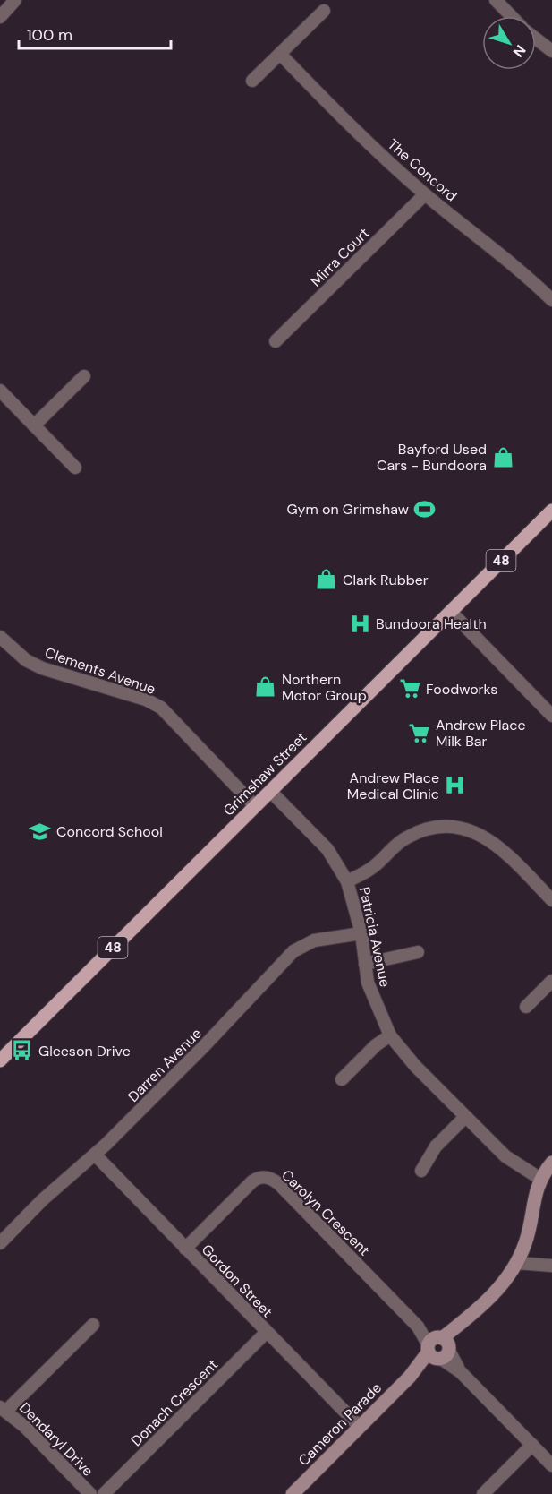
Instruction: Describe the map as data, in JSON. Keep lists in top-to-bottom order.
{
  "streets": {
    "main road": ["48", "Grimshaw Street"],
    "street": [
      "The Concord",
      "Mirra Court",
      "Clements Avenue",
      "Patricia Avenue",
      "Darren Avenue",
      "Carolyn Crescent",
      "Gordon Street",
      "Donach Crescent",
      "Cameron Parade",
      "Dendaryl Drive"
    ]
  },
  "crossings": [
    ["The Concord", "Mirra Court"],
    ["Clements Avenue", "Grimshaw Street"],
    ["Grimshaw Street", "Patricia Avenue"],
    ["Patricia Avenue", "Darren Avenue"],
    ["Patricia Avenue", "Cameron Parade"],
    ["Darren Avenue", "Gordon Street"],
    ["Carolyn Crescent", "Gordon Street"],
    ["Carolyn Crescent", "Cameron Parade"],
    ["Gordon Street", "Donach Crescent"],
    ["Gordon Street", "Cameron Parade"]
  ],
  "places": {
    "shop": ["Bayford Used Cars - Bundoora", "Clark Rubber", "Northern Motor Group"],
    "sports": ["Gym on Grimshaw"],
    "hospital": ["Bundoora Health", "Andrew Place Medical Clinic"],
    "supermarket": ["Foodworks", "Andrew Place Milk Bar"],
    "school or university": ["Concord School"],
    "bus stop": ["Gleeson Drive"]
  },
  "scale_bar": "100 m",
  "north": "bottom right"
}
